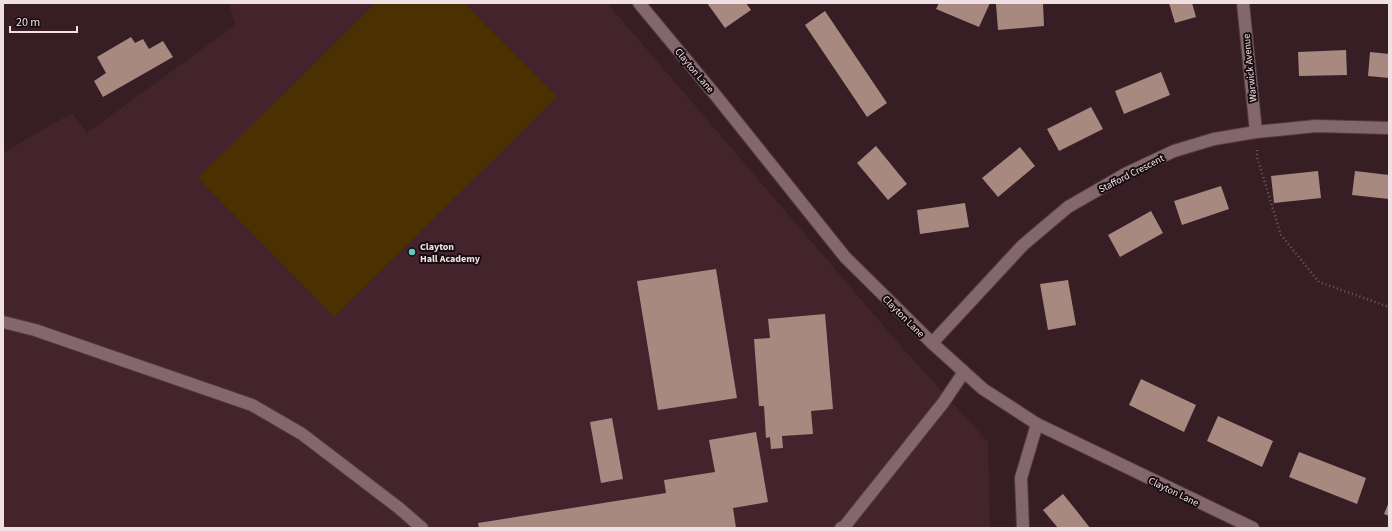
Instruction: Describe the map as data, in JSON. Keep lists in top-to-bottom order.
{
  "streets": {
    "street": ["Warwick Avenue", "Clayton Lane", "Stafford Crescent"]
  },
  "crossings": [
    ["Warwick Avenue", "Stafford Crescent"],
    ["Clayton Lane", "Stafford Crescent"]
  ],
  "places": ["Clayton Hall Academy"],
  "scale_bar": "20 m"
}
